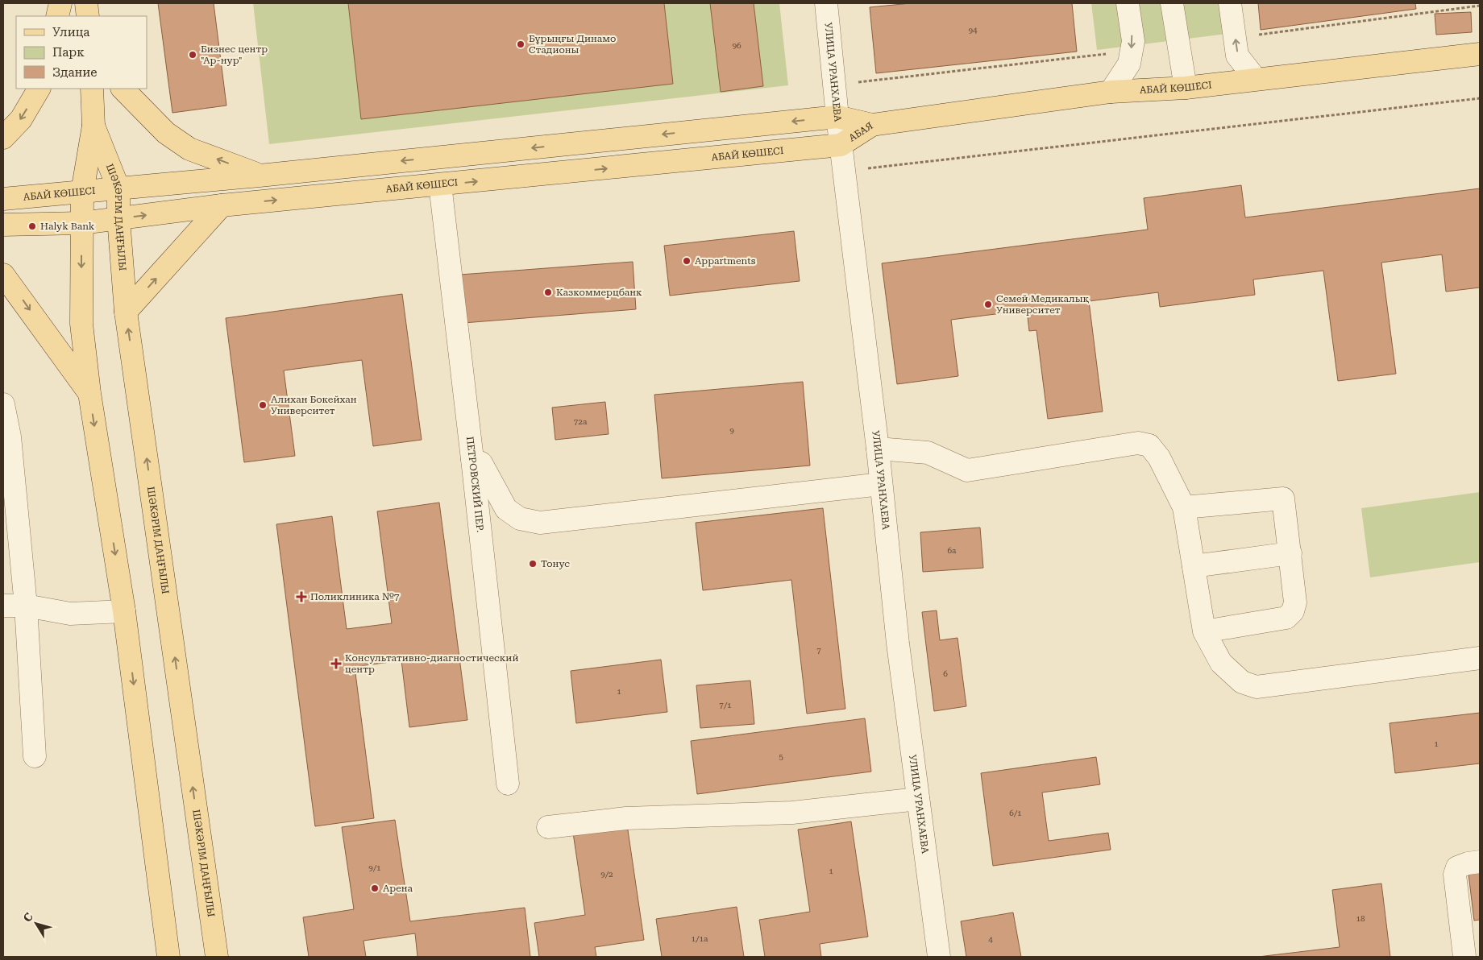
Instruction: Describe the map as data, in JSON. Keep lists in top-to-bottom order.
{
  "streets": {
    "main road": ["АБАЙ КӨШЕСІ", "АБАЯ", "ШӘКӘРІМ ДАҢҒЫЛЫ"],
    "street": ["УЛИЦА УРАНХАЕВА", "ПЕТРОВСКИЙ ПЕР."]
  },
  "crossings": [
    ["УЛИЦА УРАНХАЕВА", "АБАЙ КӨШЕСІ"],
    ["УЛИЦА УРАНХАЕВА", "АБАЯ"],
    ["АБАЙ КӨШЕСІ", "АБАЯ"],
    ["АБАЙ КӨШЕСІ", "ШӘКӘРІМ ДАҢҒЫЛЫ"],
    ["АБАЙ КӨШЕСІ", "ПЕТРОВСКИЙ ПЕР."]
  ],
  "places": {
    "other": [
      "Бұрыңғы Динамо Стадионы",
      "Бизнес центр \"Ар-нур\"",
      "Halyk Bank",
      "Appartments",
      "Казкоммерцбанк",
      "Семей Медикалық Университет",
      "Алихан Бокейхан Университет",
      "Тонус",
      "Арена"
    ],
    "health": ["Поликлиника №7", "Консультативно-диагностический центр"]
  },
  "house_numbers": [
    "94",
    "96",
    "72а",
    "9",
    "6а",
    "7",
    "6",
    "1",
    "7/1",
    "1",
    "5",
    "6/1",
    "9/1",
    "1",
    "9/2",
    "18",
    "1/1а",
    "4"
  ],
  "legend": ["Улица", "Парк", "Здание"],
  "north": "top left"
}
